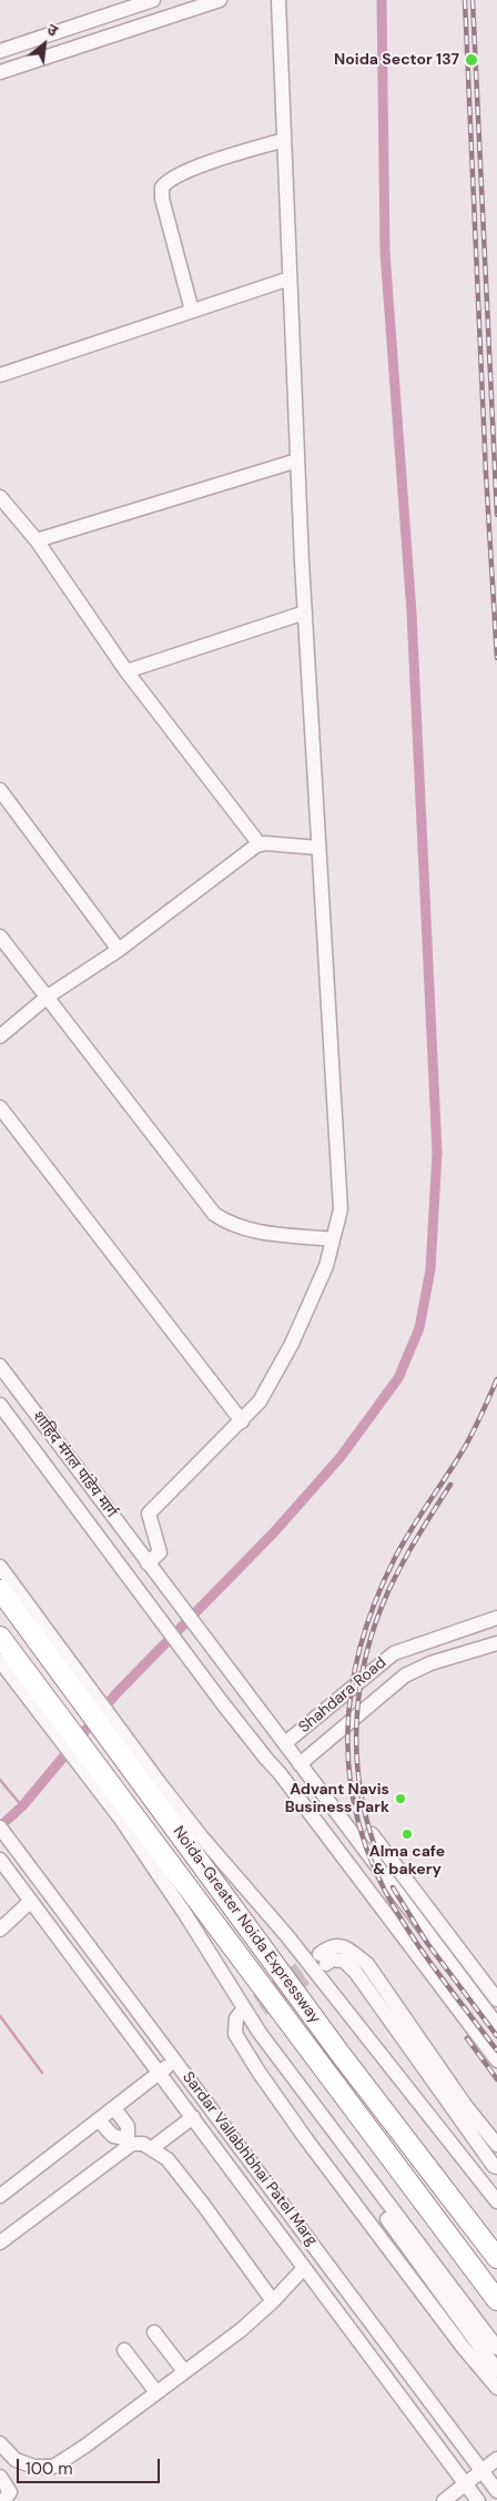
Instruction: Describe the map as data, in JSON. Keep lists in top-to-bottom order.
{
  "streets": {
    "highway": ["Noida-Greater Noida Expressway"],
    "street": ["शाहिद मंगल पांडेय मार्ग", "Shahdara Road", "Sardar Vallabhbhai Patel Marg"]
  },
  "crossings": [
    ["शाहिद मंगल पांडेय मार्ग", "Shahdara Road"]
  ],
  "places": ["Noida Sector 137", "Advant Navis Business Park", "Alma cafe & bakery"],
  "scale_bar": "100 m",
  "north": "top right"
}
